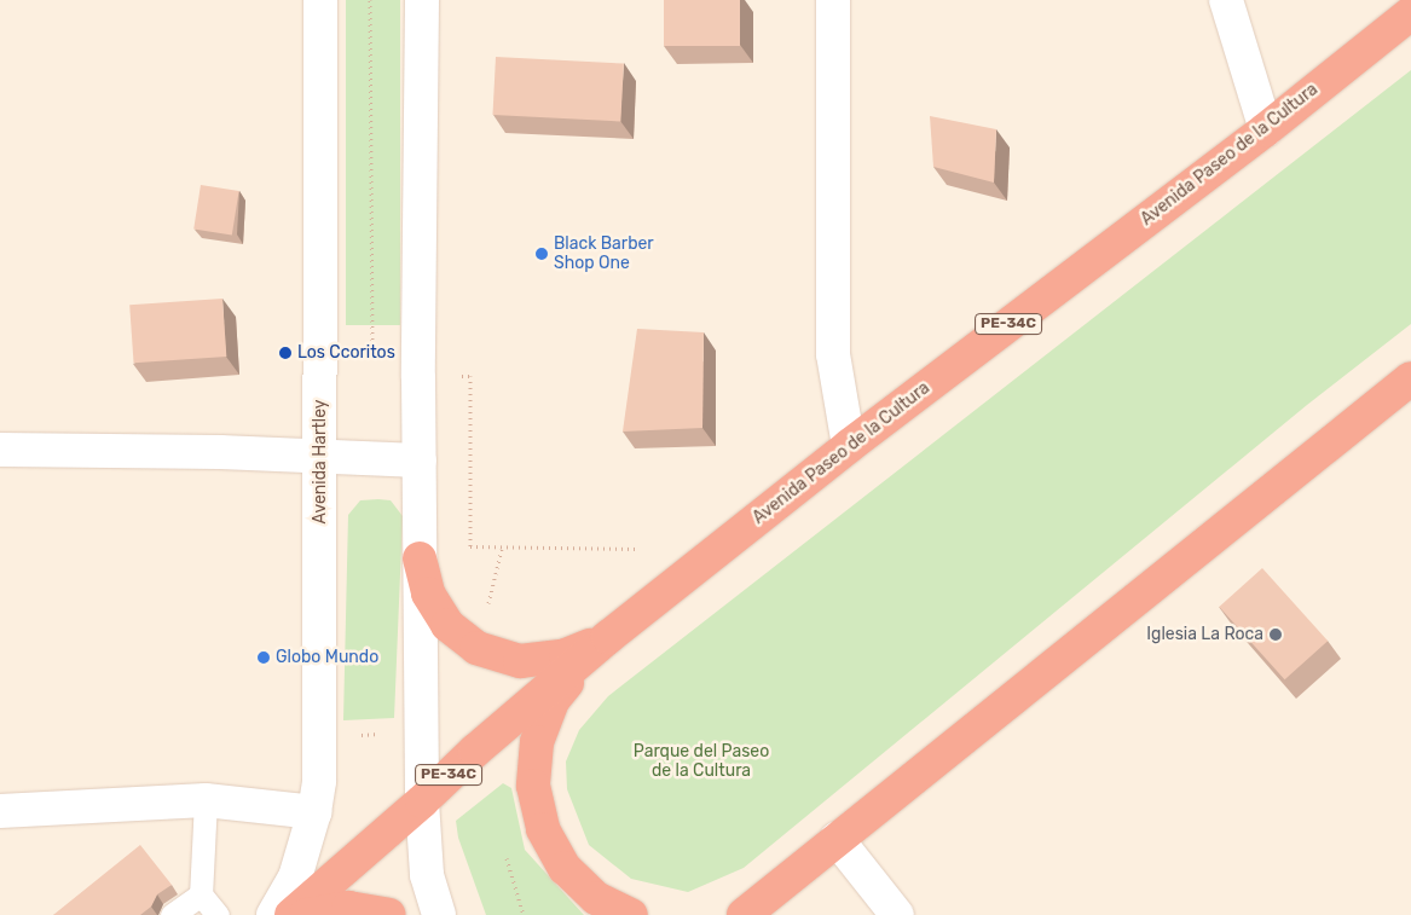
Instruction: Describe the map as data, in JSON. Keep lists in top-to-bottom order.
{
  "streets": {
    "highway": ["Avenida Paseo de la Cultura", "PE-34C"],
    "main road": ["Avenida Hartley"]
  },
  "parks": ["Parque del Paseo de la Cultura"],
  "places": [
    "Black Barber Shop One",
    "Los Ccoritos",
    "Iglesia La Roca",
    "Globo Mundo"
  ]
}
